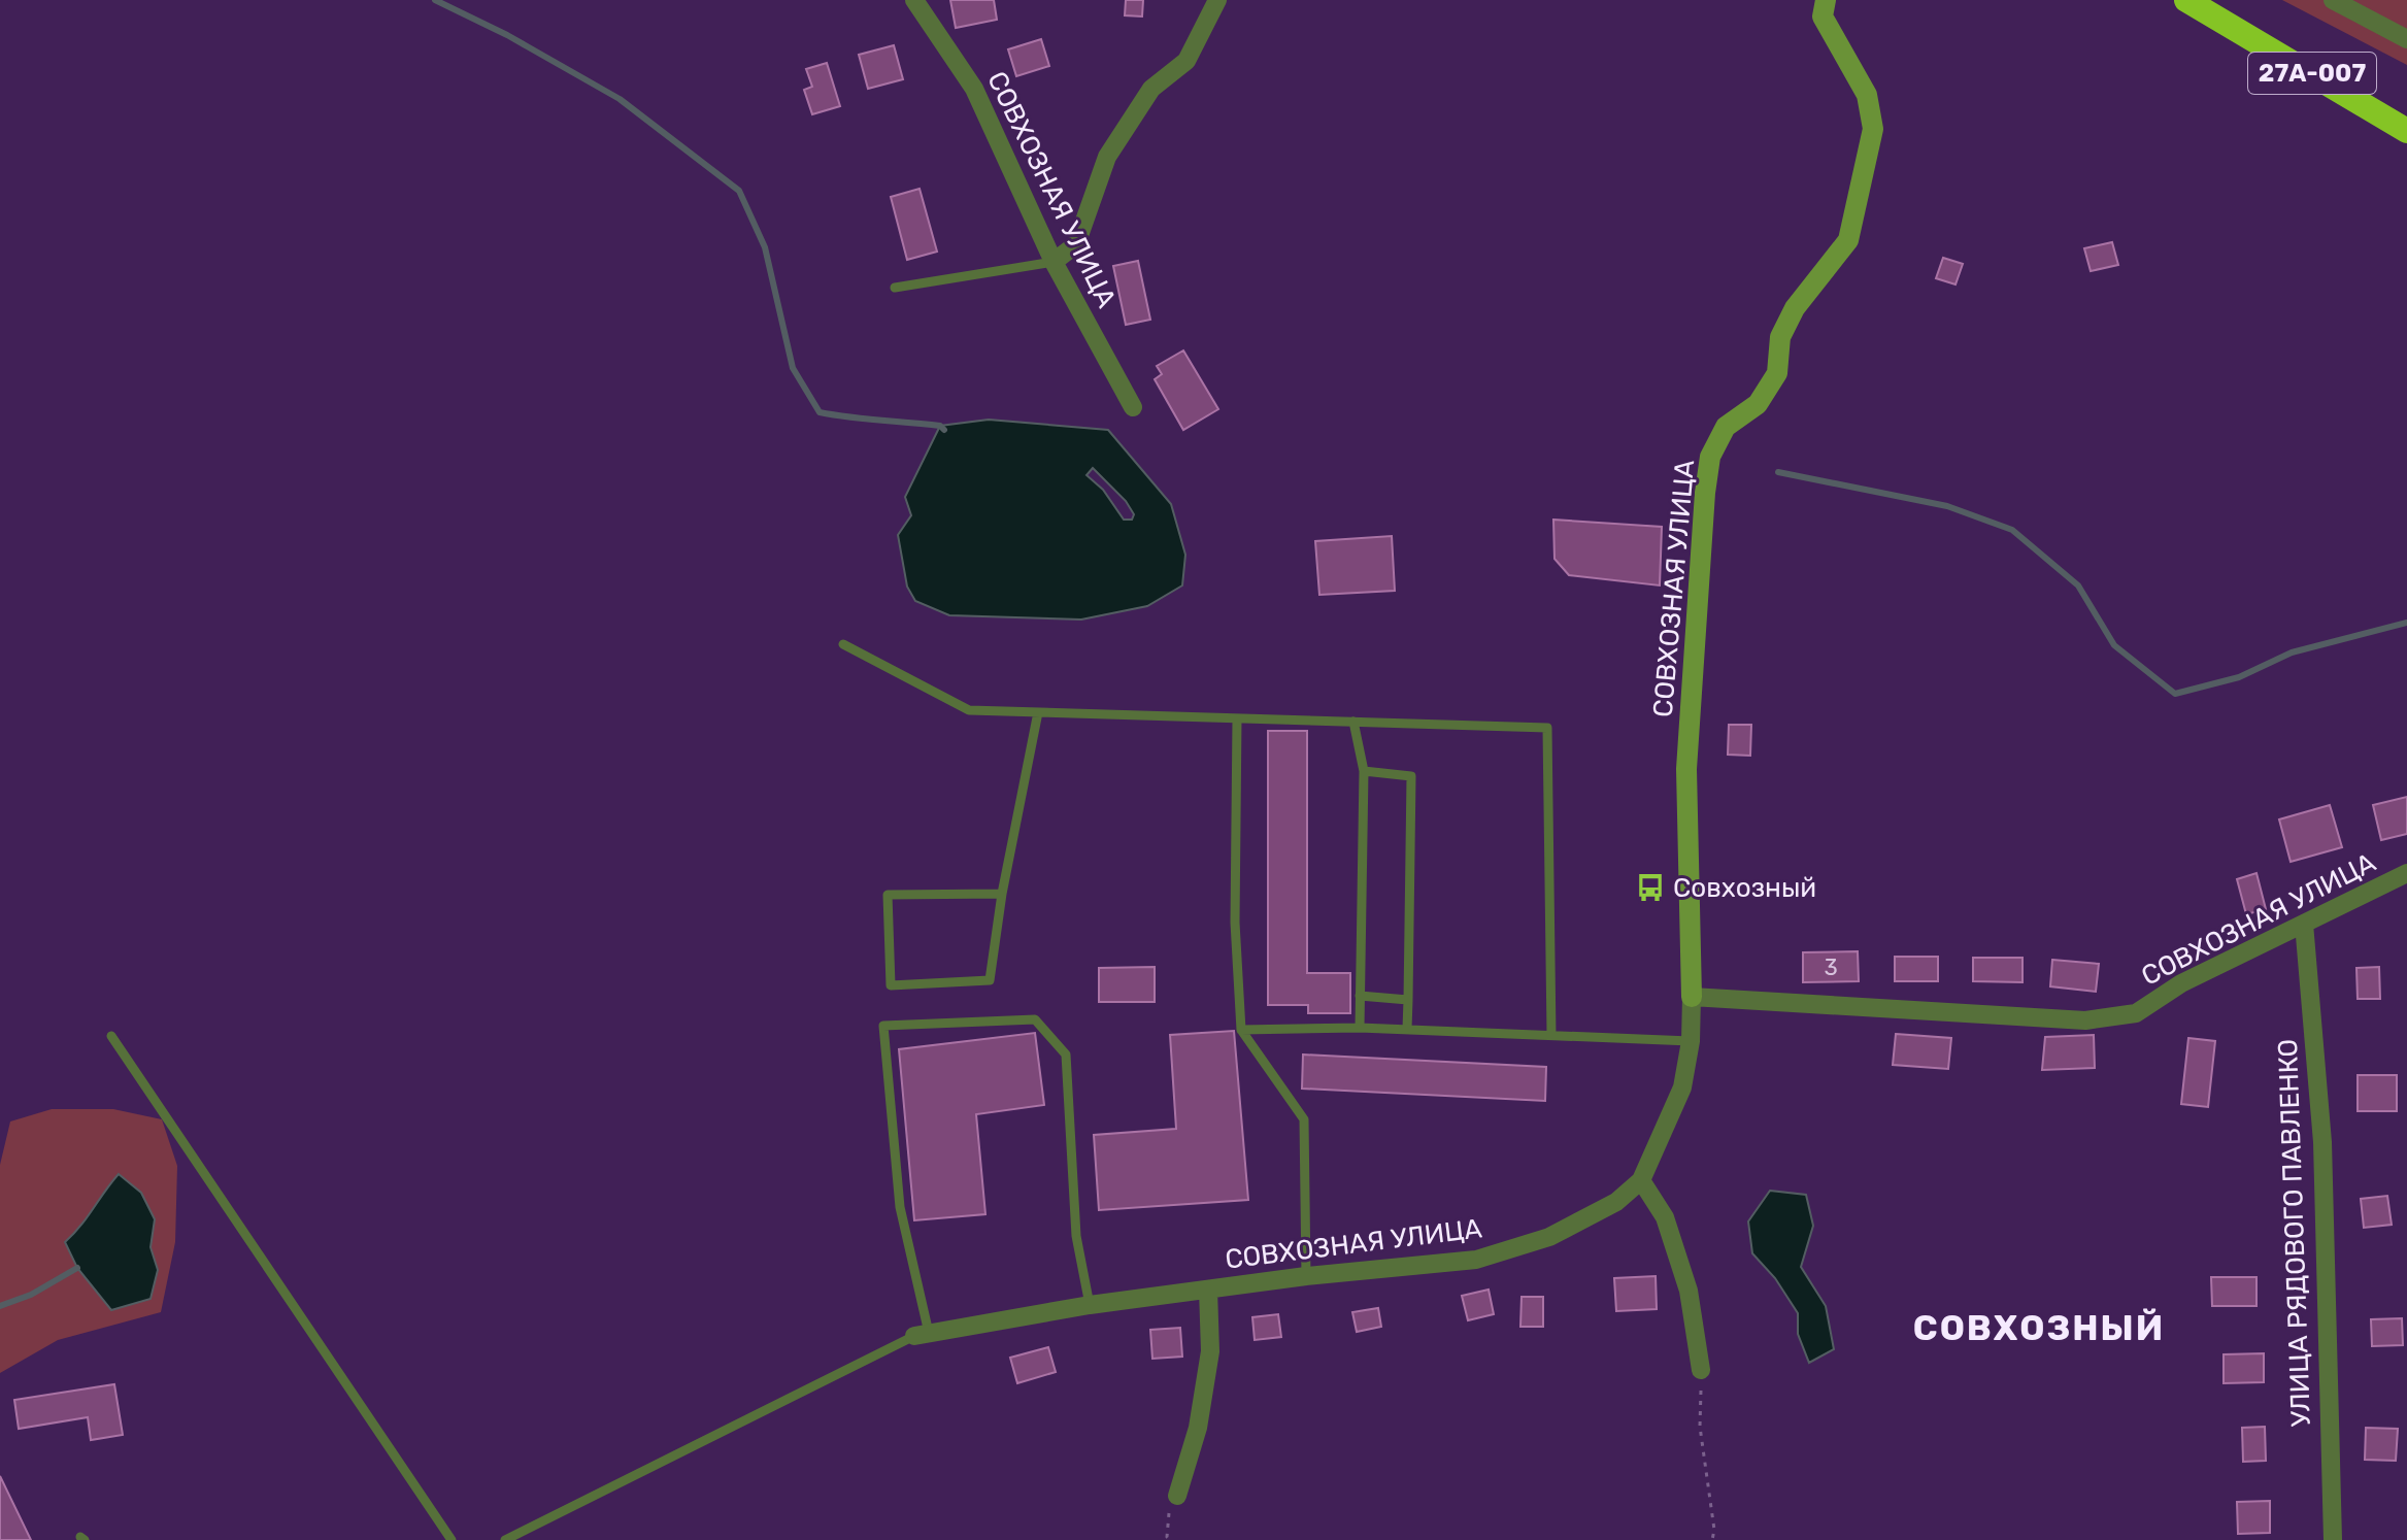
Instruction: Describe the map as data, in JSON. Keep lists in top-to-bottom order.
{
  "streets": {
    "highway": ["27А-007"],
    "street": ["СОВХОЗНАЯ УЛИЦА", "УЛИЦА РЯДОВОГО ПАВЛЕНКО"]
  },
  "crossings": [
    ["СОВХОЗНАЯ УЛИЦА", "УЛИЦА РЯДОВОГО ПАВЛЕНКО"]
  ],
  "districts": ["СОВХОЗНЫЙ"],
  "places": {
    "bus stop": ["Совхозный"]
  },
  "house_numbers": ["3"]
}
